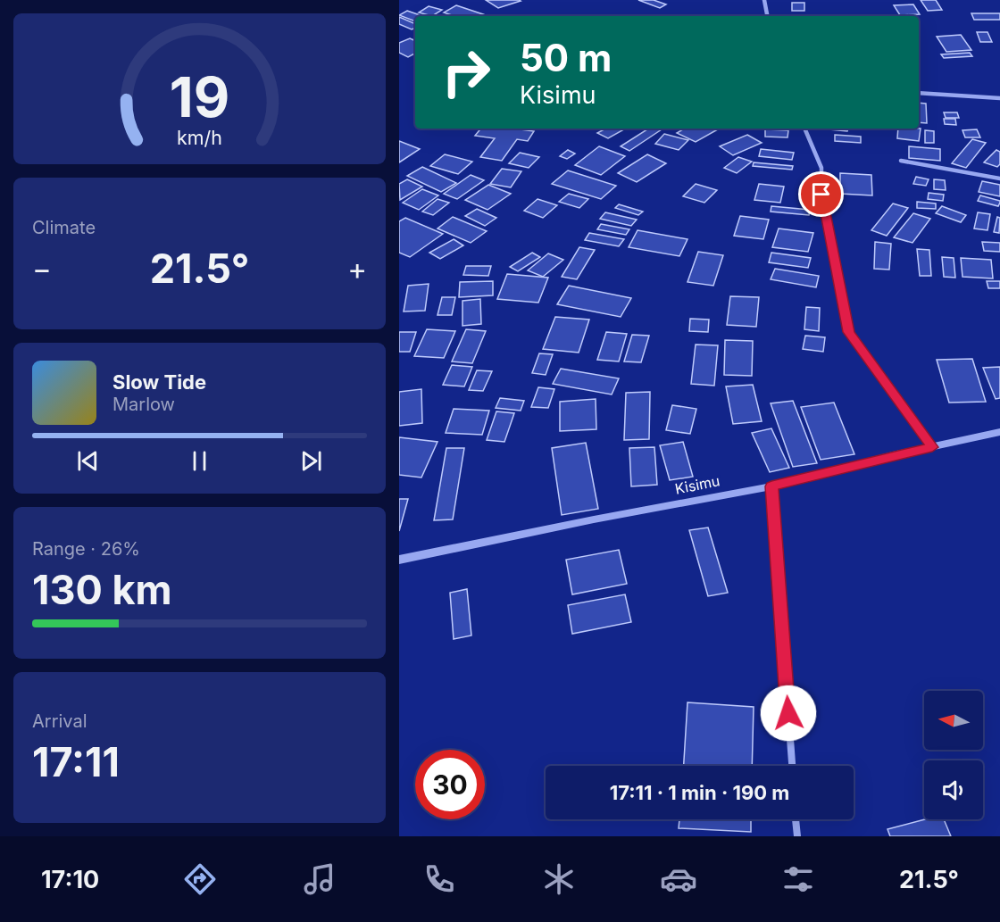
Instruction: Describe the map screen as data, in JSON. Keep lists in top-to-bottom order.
{
  "streets": {
    "street": ["Kisimu"]
  },
  "north": "left",
  "page": {
    "turn": ["50 m", "Kisimu"],
    "tile": [
      "Climate",
      ["Range · 26%", "130 km"],
      ["Arrival", "17:11"]
    ],
    "heat": ["−", "21.5°", "+"],
    "song": ["Slow Tide", "Marlow"],
    "limit": "30",
    "trip": "17:11 · 1 min · 190 m",
    "tabs": ["17:10", "21.5°"],
    "gauge": ["19", "km/h"]
  }
}
